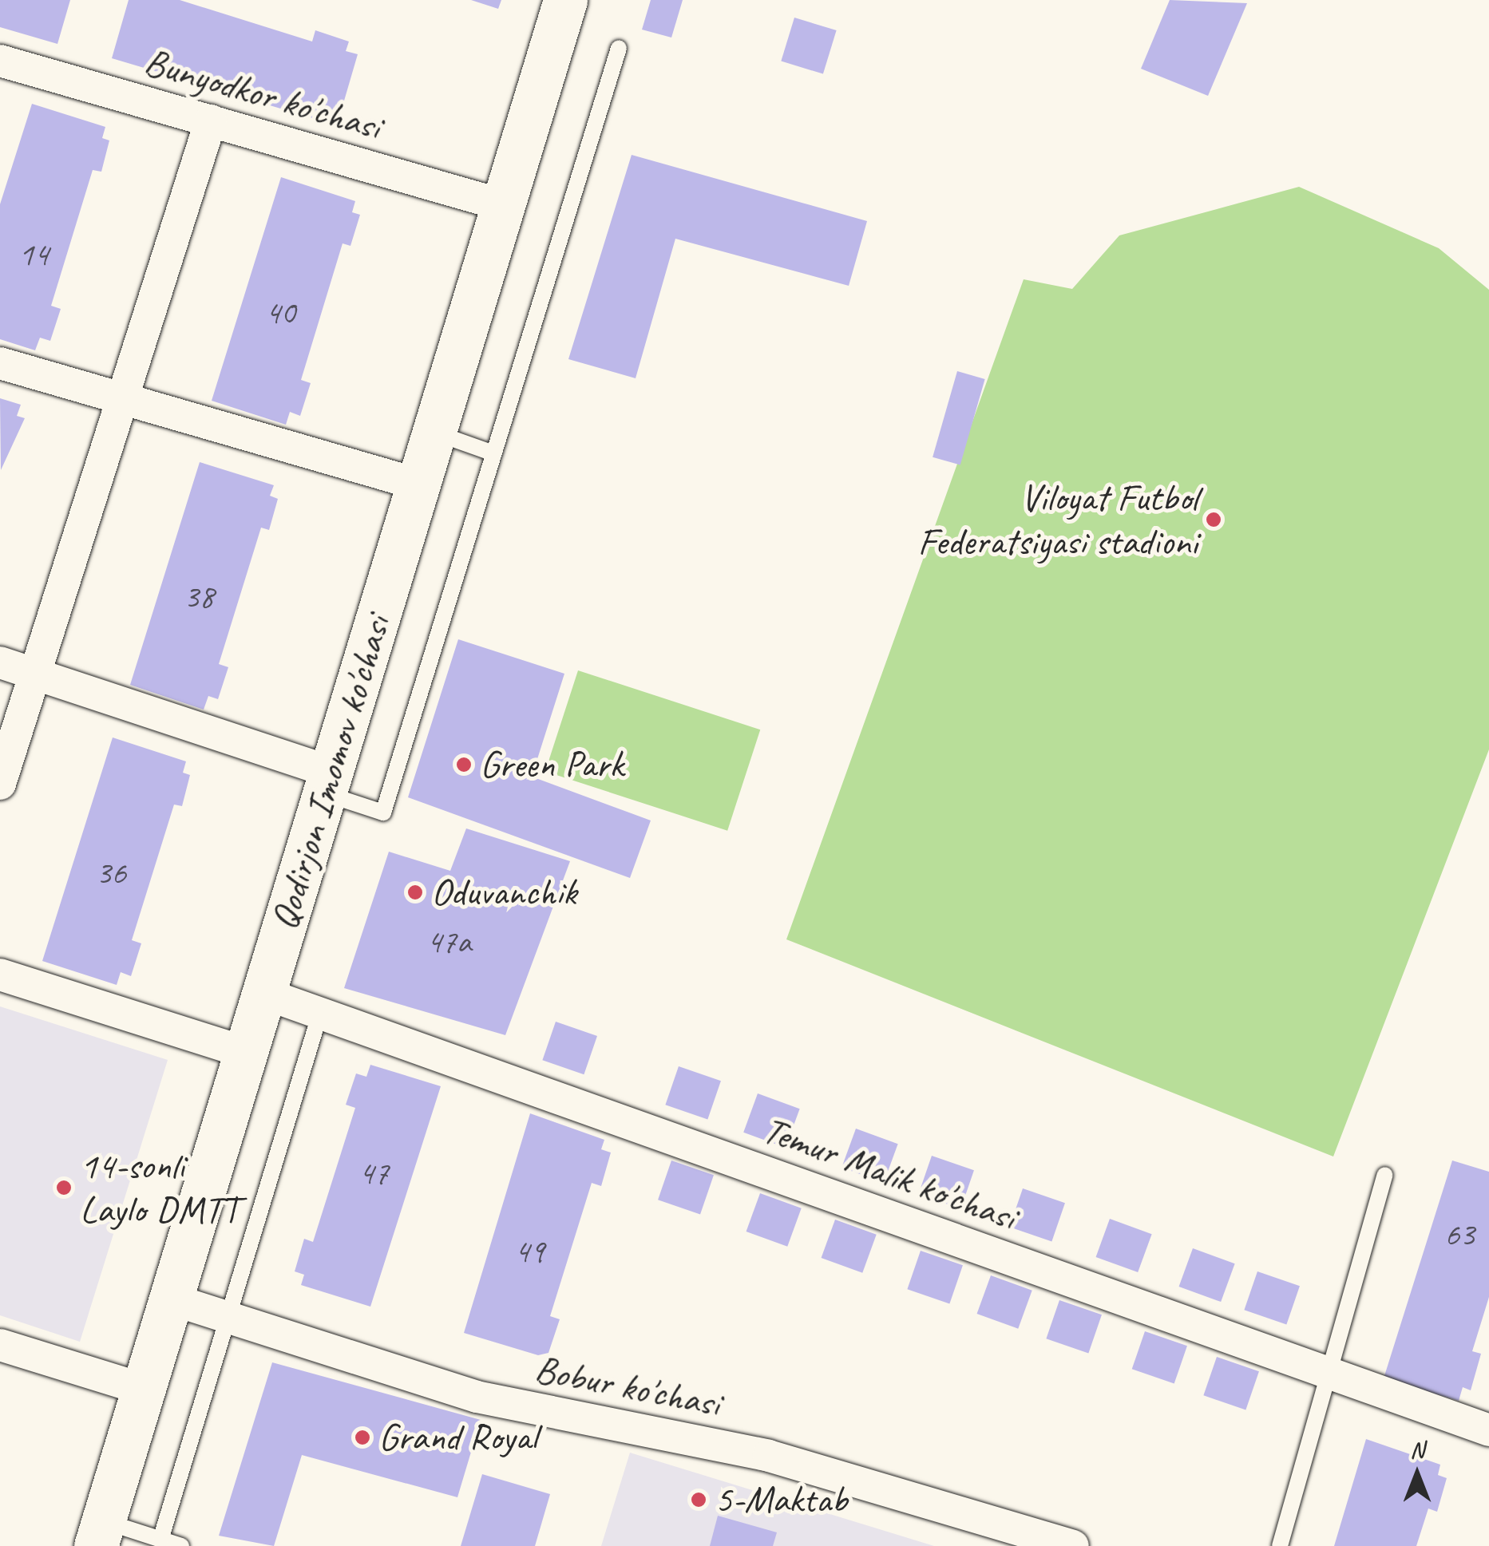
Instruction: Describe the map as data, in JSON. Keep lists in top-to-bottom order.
{
  "streets": {
    "street": [
      "Bunyodkor ko'chasi",
      "Qodirjon Imomov ko'chasi",
      "Temur Malik ko'chasi",
      "Bobur ko'chasi"
    ]
  },
  "crossings": [
    ["Bunyodkor ko'chasi", "Qodirjon Imomov ko'chasi"],
    ["Qodirjon Imomov ko'chasi", "Temur Malik ko'chasi"],
    ["Qodirjon Imomov ko'chasi", "Bobur ko'chasi"]
  ],
  "places": [
    "Viloyat Futbol Federatsiyasi stadioni",
    "Green Park",
    "Oduvanchik",
    "14-sonli Laylo DMTT",
    "Grand Royal",
    "5-Maktab"
  ],
  "house_numbers": [
    "14",
    "40",
    "38",
    "36",
    "47a",
    "47",
    "63",
    "49"
  ],
  "north": "top"
}
